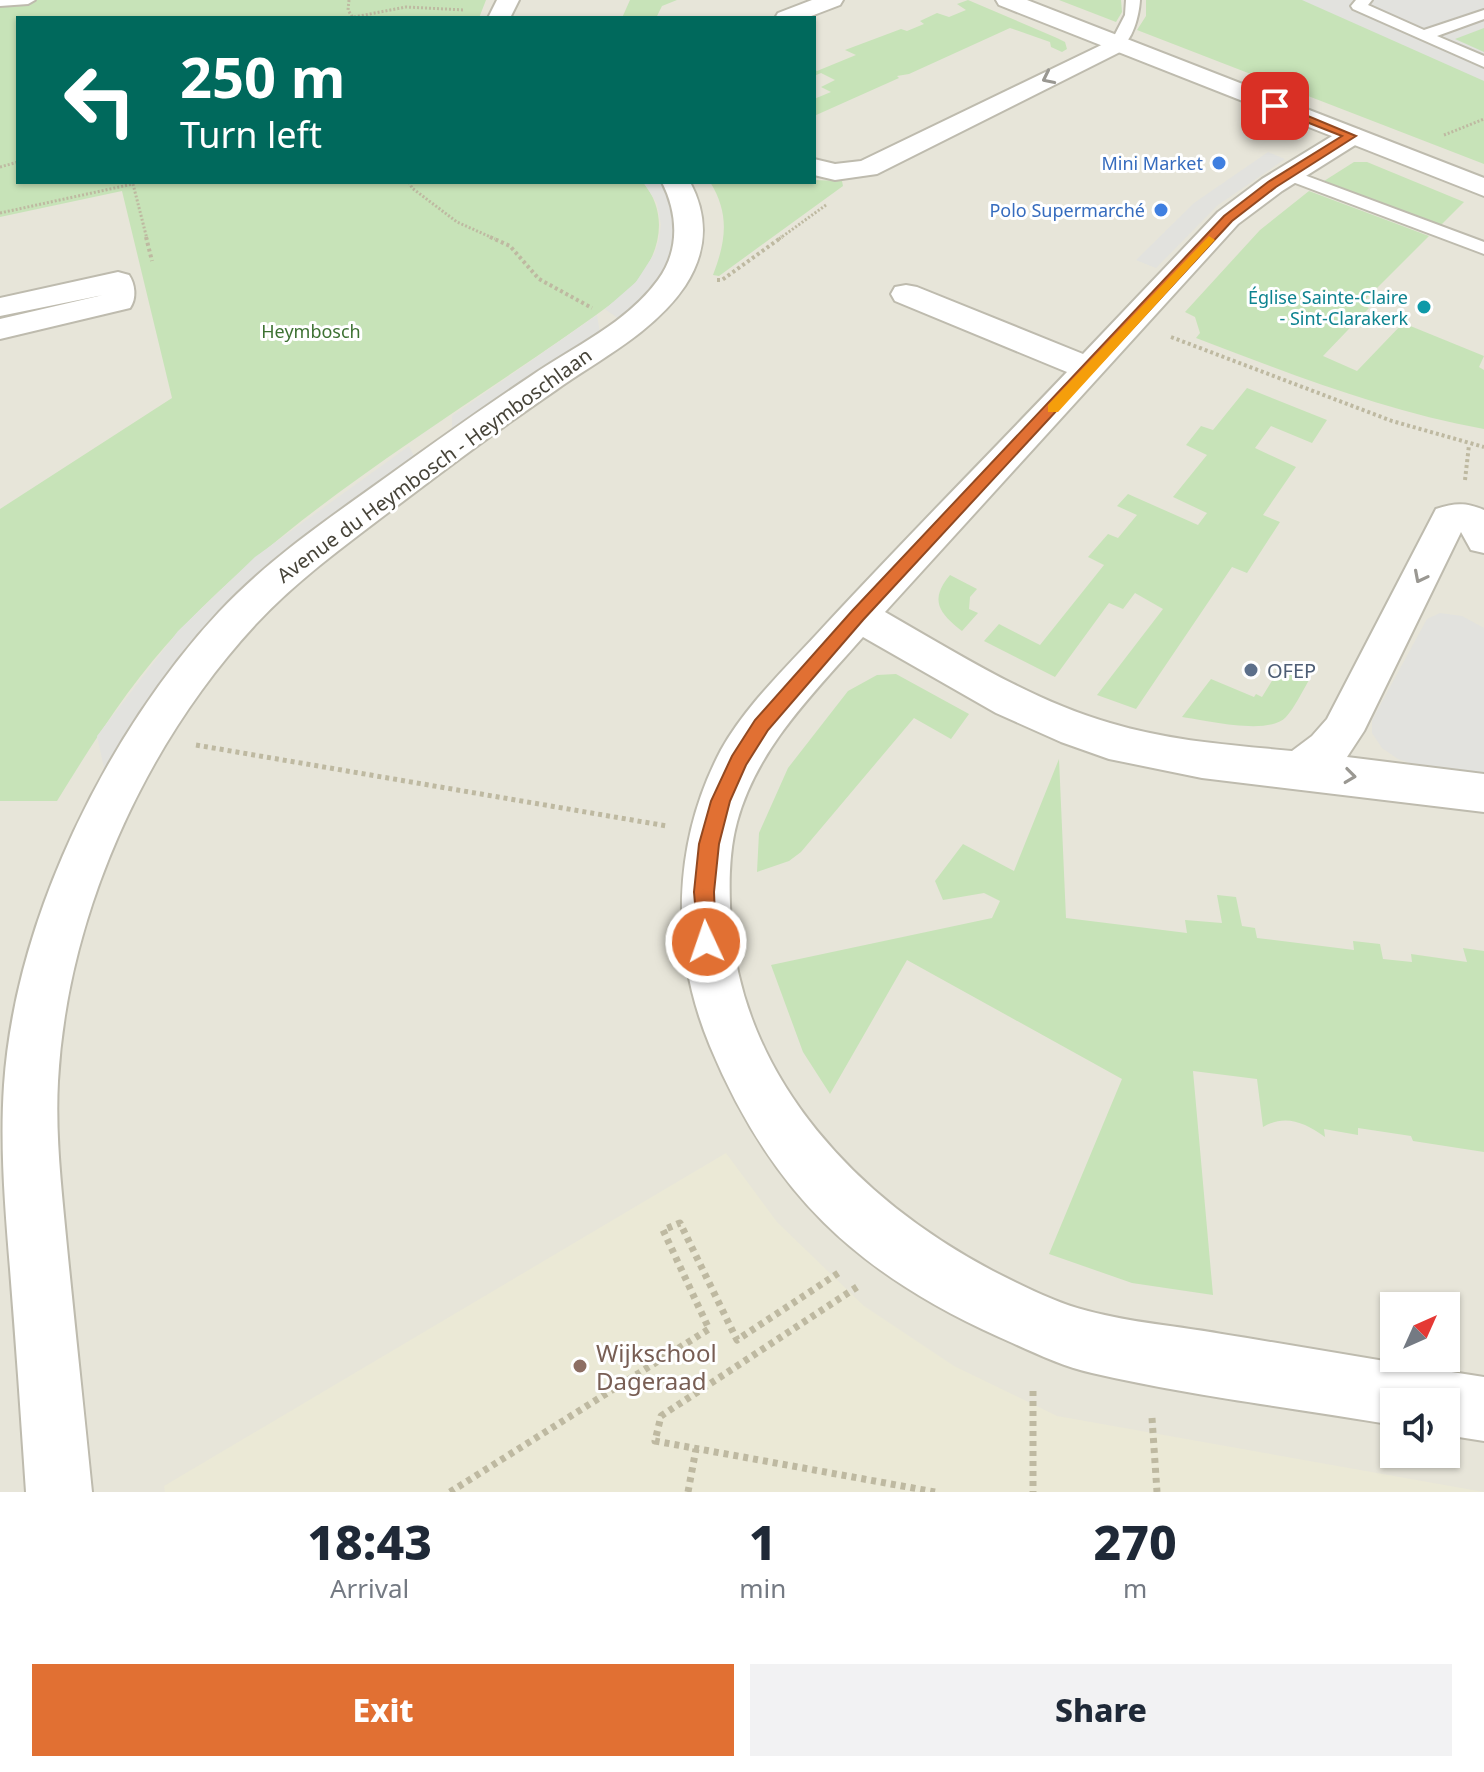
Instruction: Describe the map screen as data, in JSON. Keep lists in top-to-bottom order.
{
  "streets": {
    "street": ["Avenue du Heymbosch - Heymboschlaan"]
  },
  "parks": ["Heymbosch"],
  "places": [
    "Mini Market",
    "Polo Supermarché",
    "Église Sainte-Claire - Sint-Clarakerk",
    "OFEP",
    "Wijkschool Dageraad"
  ],
  "north": "top right",
  "page": {
    "turn": ["250 m", "Turn left"],
    "eta": [
      "18:43",
      "Arrival",
      "1",
      "min",
      "270",
      "m"
    ],
    "buttons": ["Exit", "Share"]
  }
}
